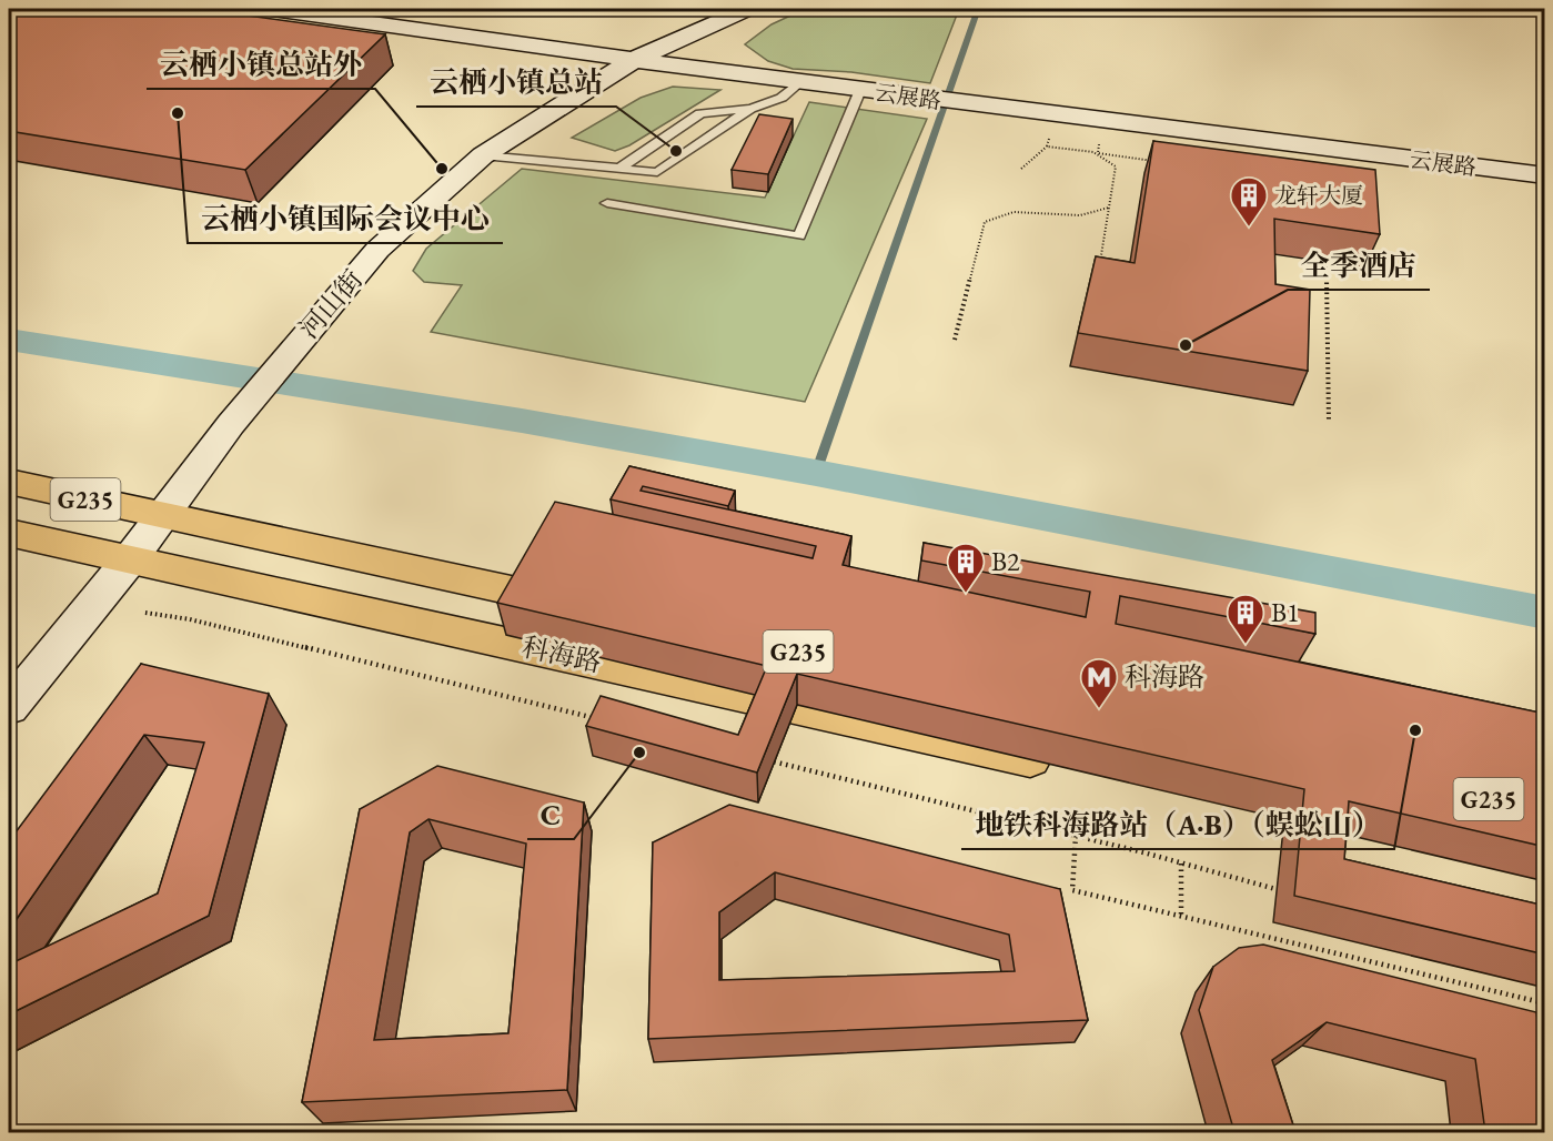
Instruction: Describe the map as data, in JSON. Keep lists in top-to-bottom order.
{
  "streets": {
    "highway": ["G235", "科海路"],
    "street": ["云展路", "河山街"]
  },
  "crossings": [
    ["云展路", "河山街"],
    ["河山街", "科海路"]
  ],
  "places": {
    "other": [
      "云栖小镇国际会议中心",
      "云栖小镇总站",
      "云栖小镇总站外",
      "全季酒店",
      "地铁科海路站（A·B）（蜈蚣山）",
      "C"
    ],
    "building": ["龙轩大厦", "B2", "B1"],
    "metro station": ["科海路"]
  }
}
